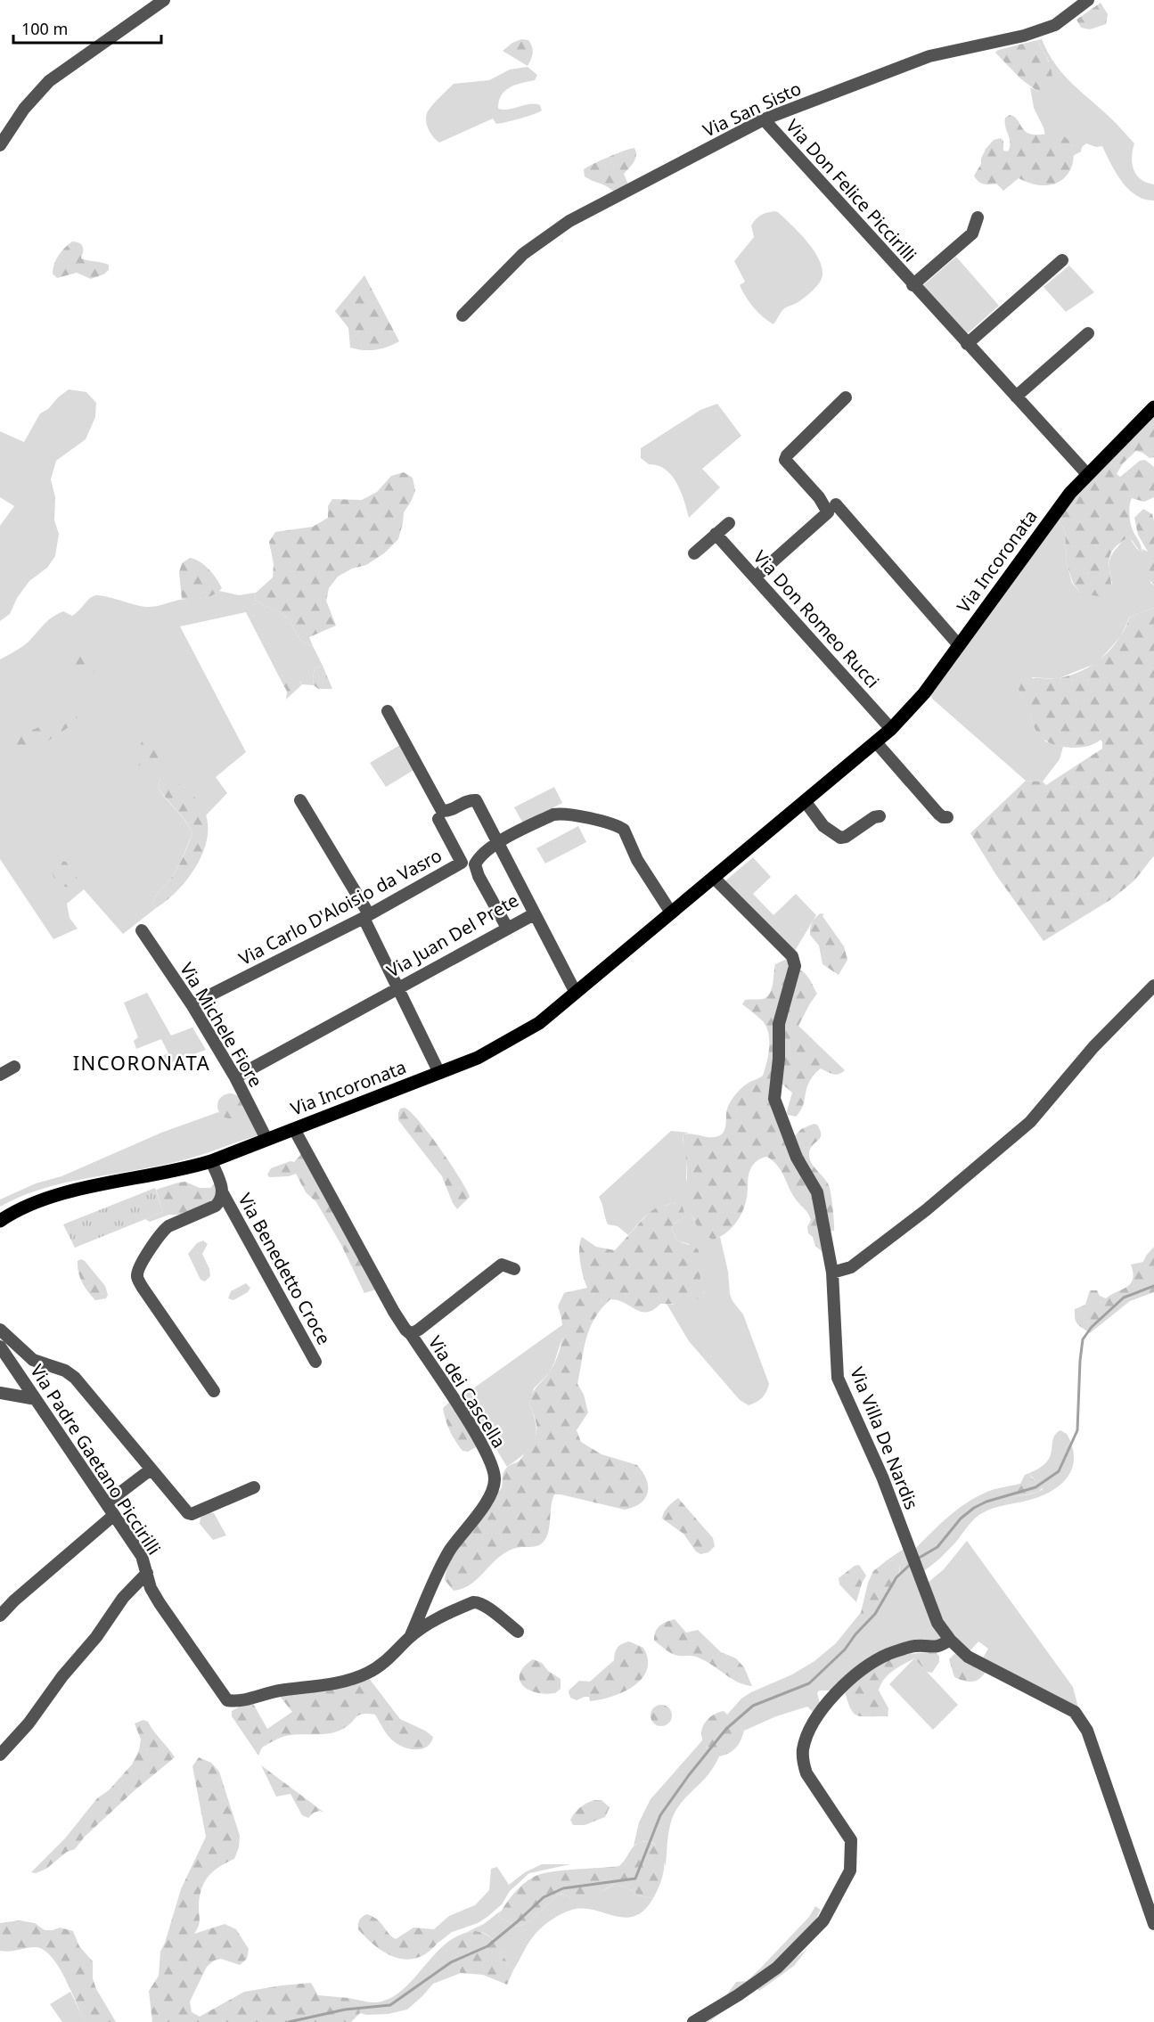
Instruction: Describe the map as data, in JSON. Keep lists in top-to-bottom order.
{
  "streets": {
    "main road": ["Via Incoronata"],
    "street": [
      "Via San Sisto",
      "Via Don Felice Piccirilli",
      "Via Don Romeo Rucci",
      "Via Carlo D'Aloisio da Vasro",
      "Via Juan Del Prete",
      "Via Michele Fiore",
      "Via Benedetto Croce",
      "Via dei Cascella",
      "Via Villa De Nardis",
      "Via Padre Gaetano Piccirilli"
    ]
  },
  "crossings": [
    ["Via San Sisto", "Via Don Felice Piccirilli"],
    ["Via Don Felice Piccirilli", "Via Incoronata"],
    ["Via Incoronata", "Via Don Romeo Rucci"],
    ["Via Incoronata", "Via Michele Fiore"],
    ["Via Incoronata", "Via Benedetto Croce"],
    ["Via Incoronata", "Via dei Cascella"],
    ["Via Incoronata", "Via Villa De Nardis"],
    ["Via Carlo D'Aloisio da Vasro", "Via Michele Fiore"],
    ["Via Juan Del Prete", "Via Michele Fiore"],
    ["Via dei Cascella", "Via Padre Gaetano Piccirilli"]
  ],
  "districts": ["INCORONATA"],
  "scale_bar": "100 m"
}
